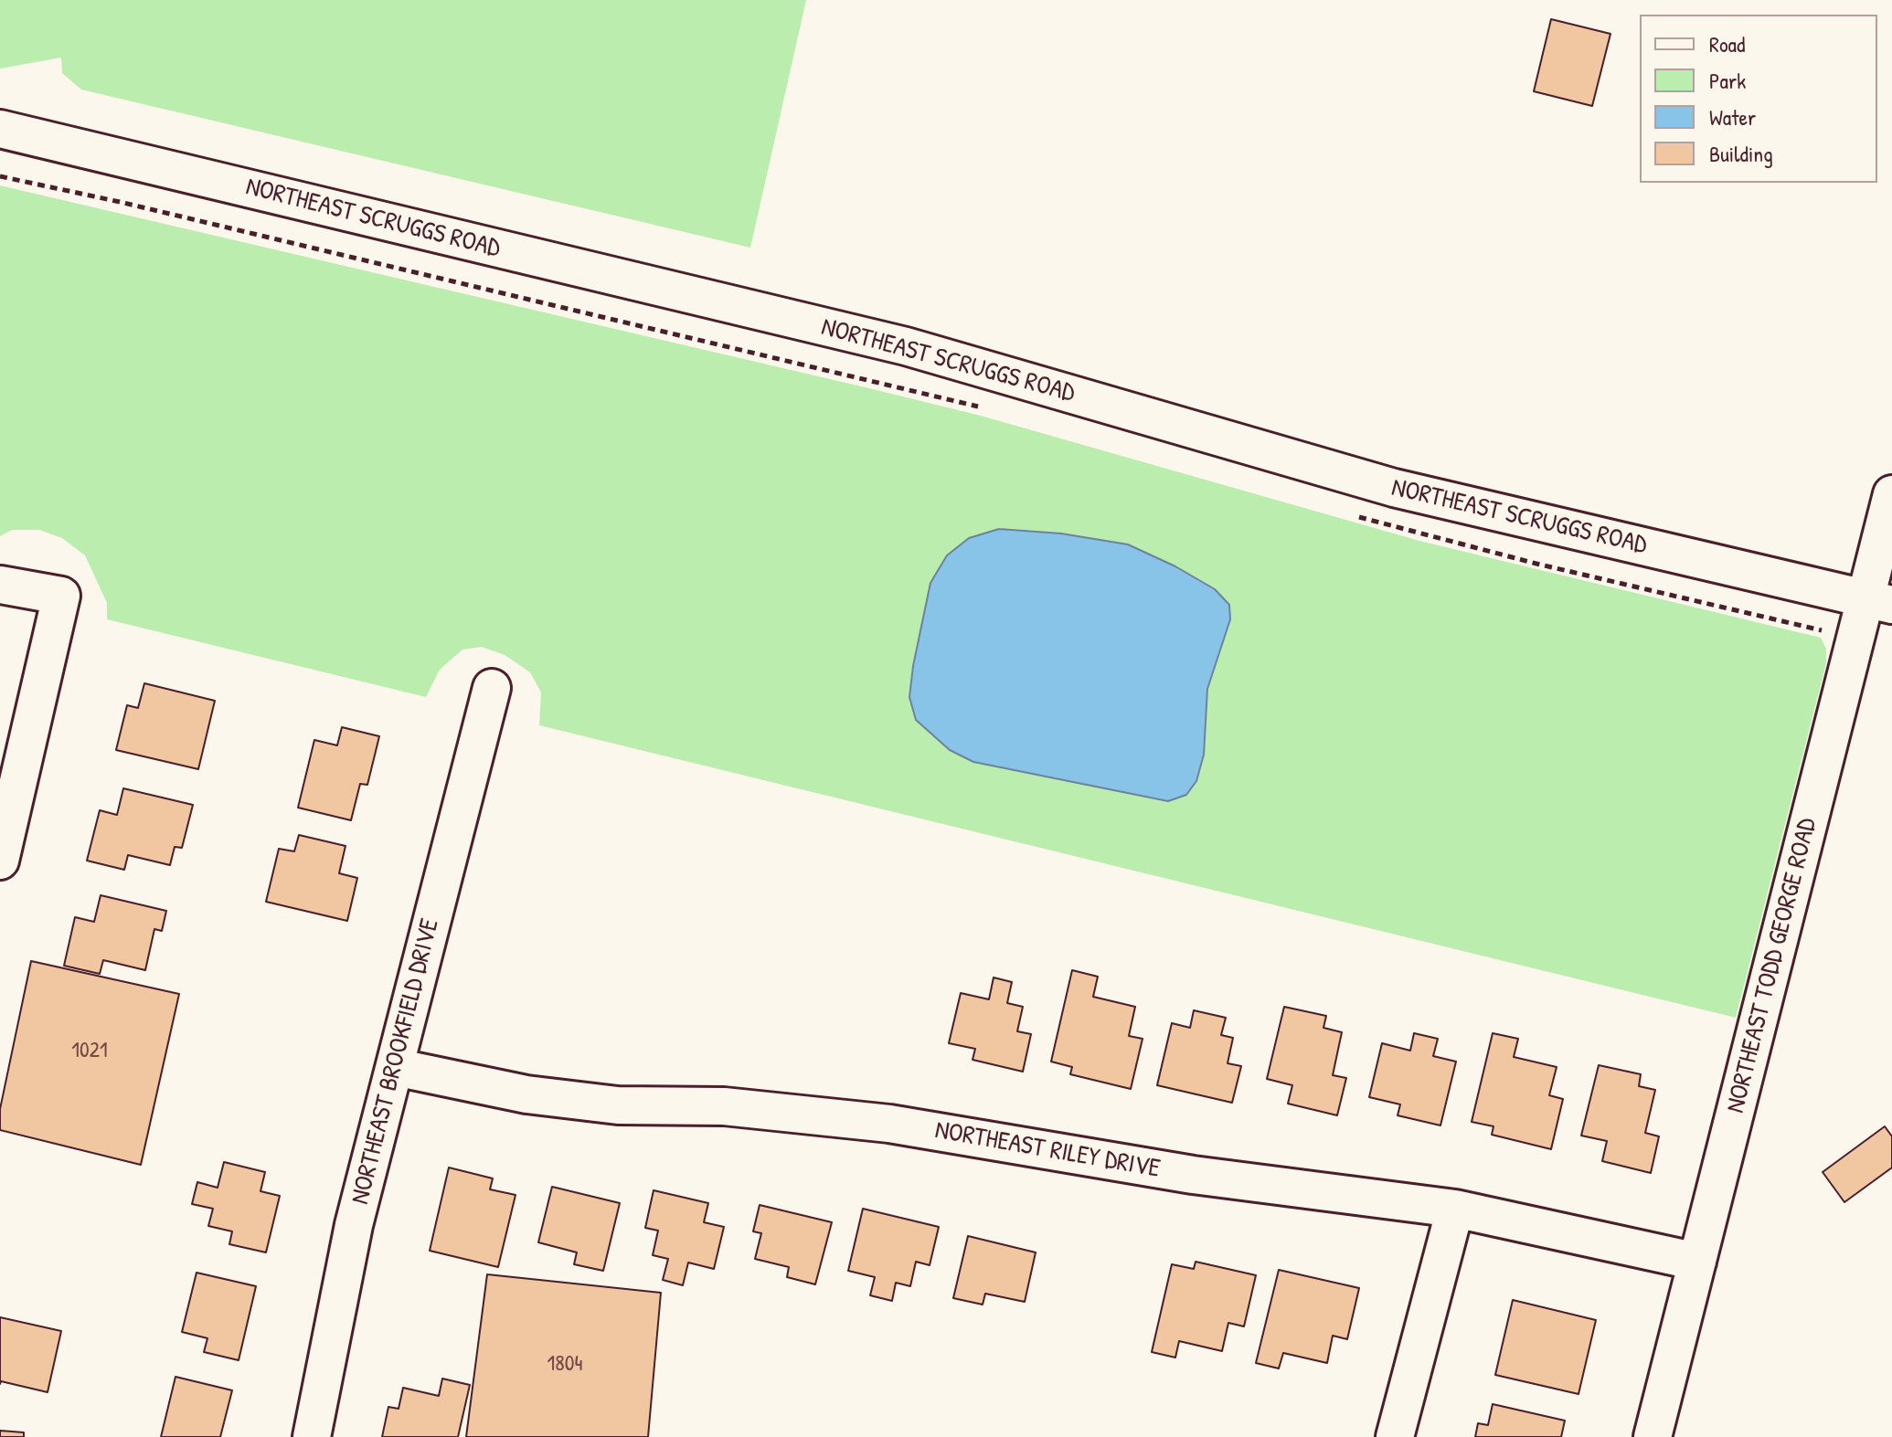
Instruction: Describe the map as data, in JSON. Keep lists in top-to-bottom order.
{
  "streets": {
    "street": [
      "NORTHEAST SCRUGGS ROAD",
      "NORTHEAST TODD GEORGE ROAD",
      "NORTHEAST BROOKFIELD DRIVE",
      "NORTHEAST RILEY DRIVE"
    ]
  },
  "crossings": [
    ["NORTHEAST SCRUGGS ROAD", "NORTHEAST TODD GEORGE ROAD"],
    ["NORTHEAST TODD GEORGE ROAD", "NORTHEAST RILEY DRIVE"],
    ["NORTHEAST BROOKFIELD DRIVE", "NORTHEAST RILEY DRIVE"]
  ],
  "house_numbers": ["1021", "1804"],
  "legend": [
    "Road",
    "Park",
    "Water",
    "Building"
  ]
}
